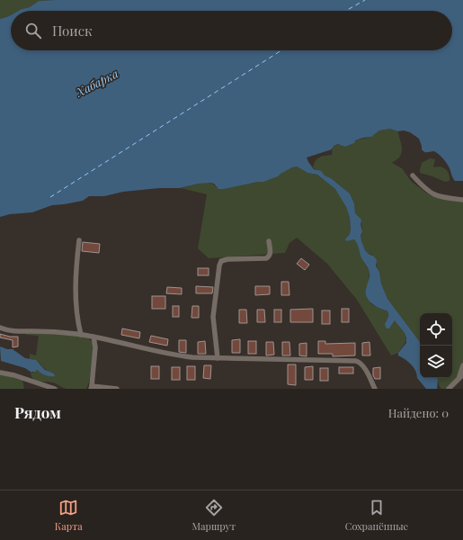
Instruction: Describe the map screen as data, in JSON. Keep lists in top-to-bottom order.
{
  "water": ["Хабарка"],
  "page": {
    "search": "Поиск",
    "heading": ["Рядом", "Найдено: 0"],
    "nav": ["Карта", "Маршрут", "Сохранённые"]
  }
}
